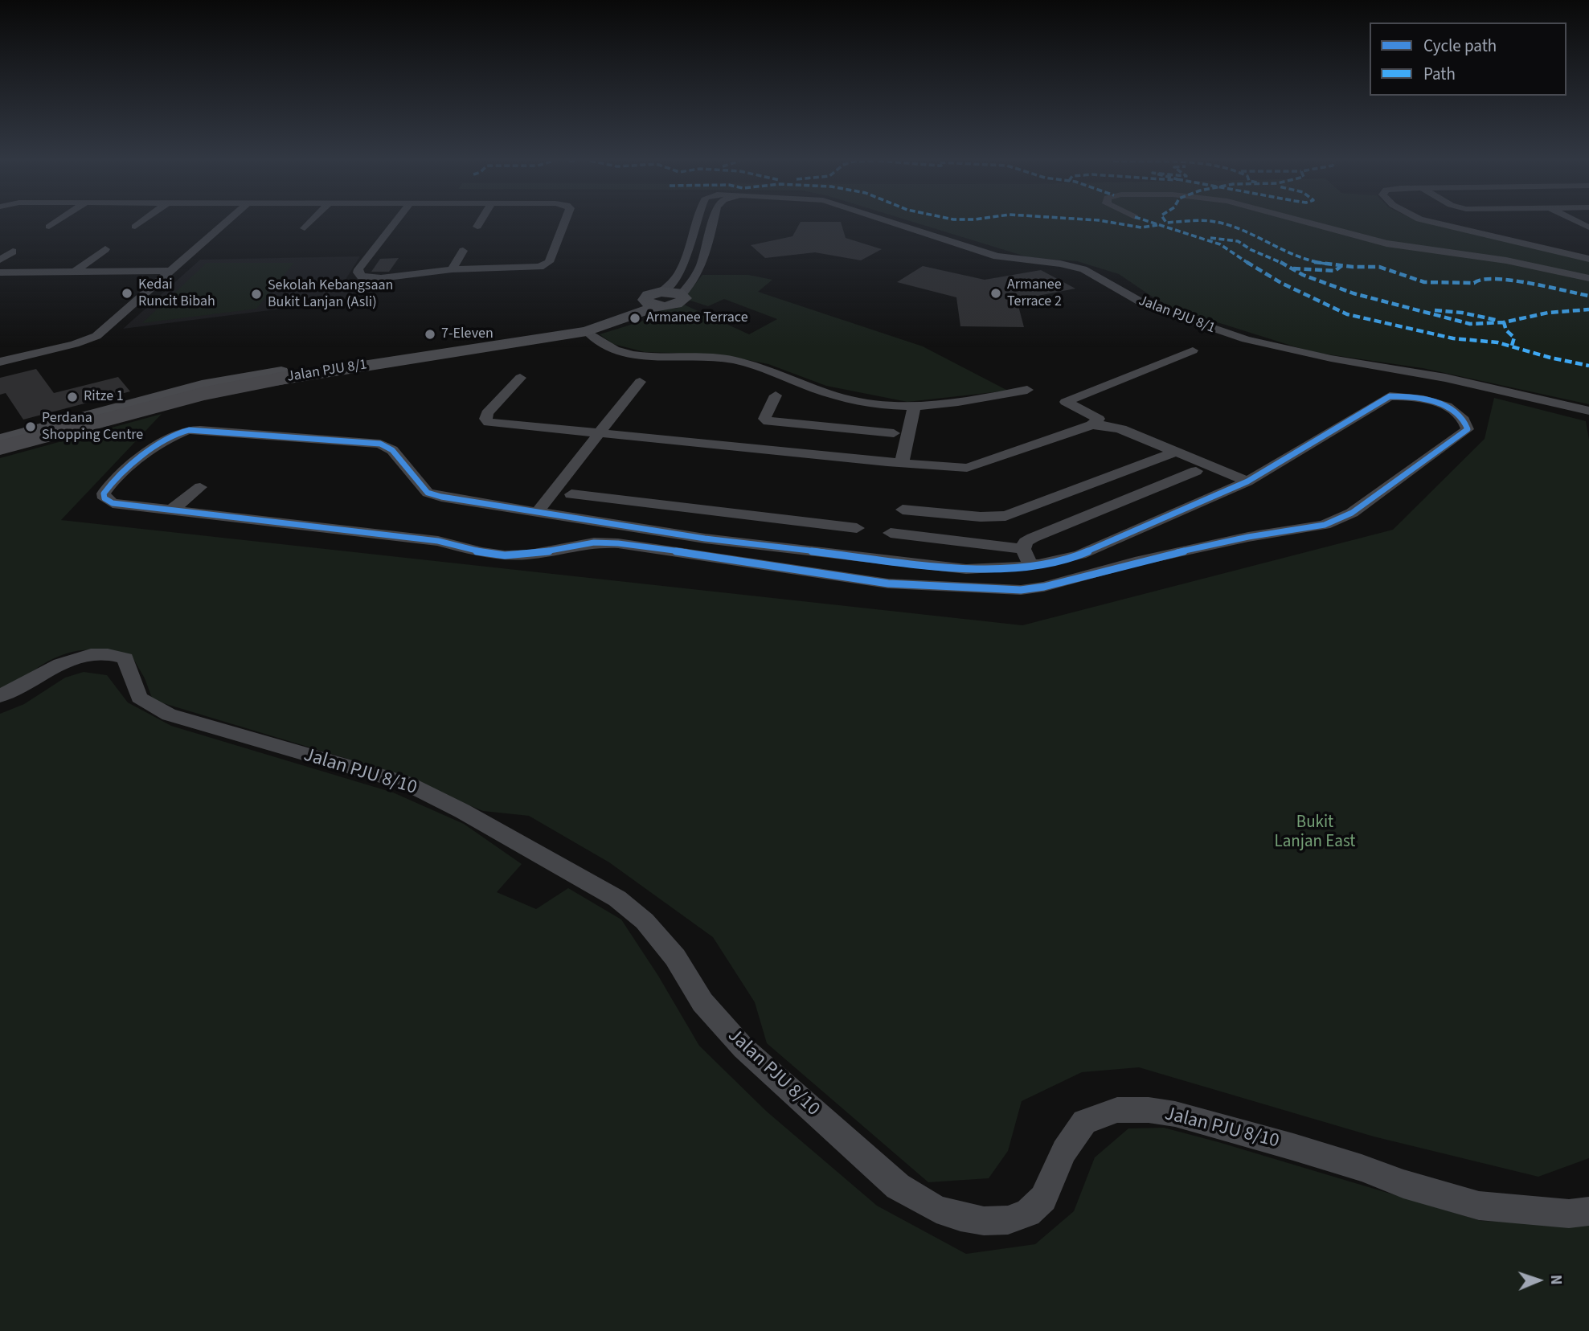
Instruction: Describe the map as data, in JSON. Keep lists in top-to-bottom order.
{
  "streets": {
    "main road": ["Jalan PJU 8/1"],
    "street": ["Jalan PJU 8/10"]
  },
  "parks": ["Bukit Lanjan East"],
  "places": [
    "Kedai Runcit Bibah",
    "Armanee Terrace 2",
    "Sekolah Kebangsaan Bukit Lanjan (Asli)",
    "Armanee Terrace",
    "7-Eleven",
    "Ritze 1",
    "Perdana Shopping Centre"
  ],
  "legend": ["Cycle path", "Path"],
  "north": "right"
}
